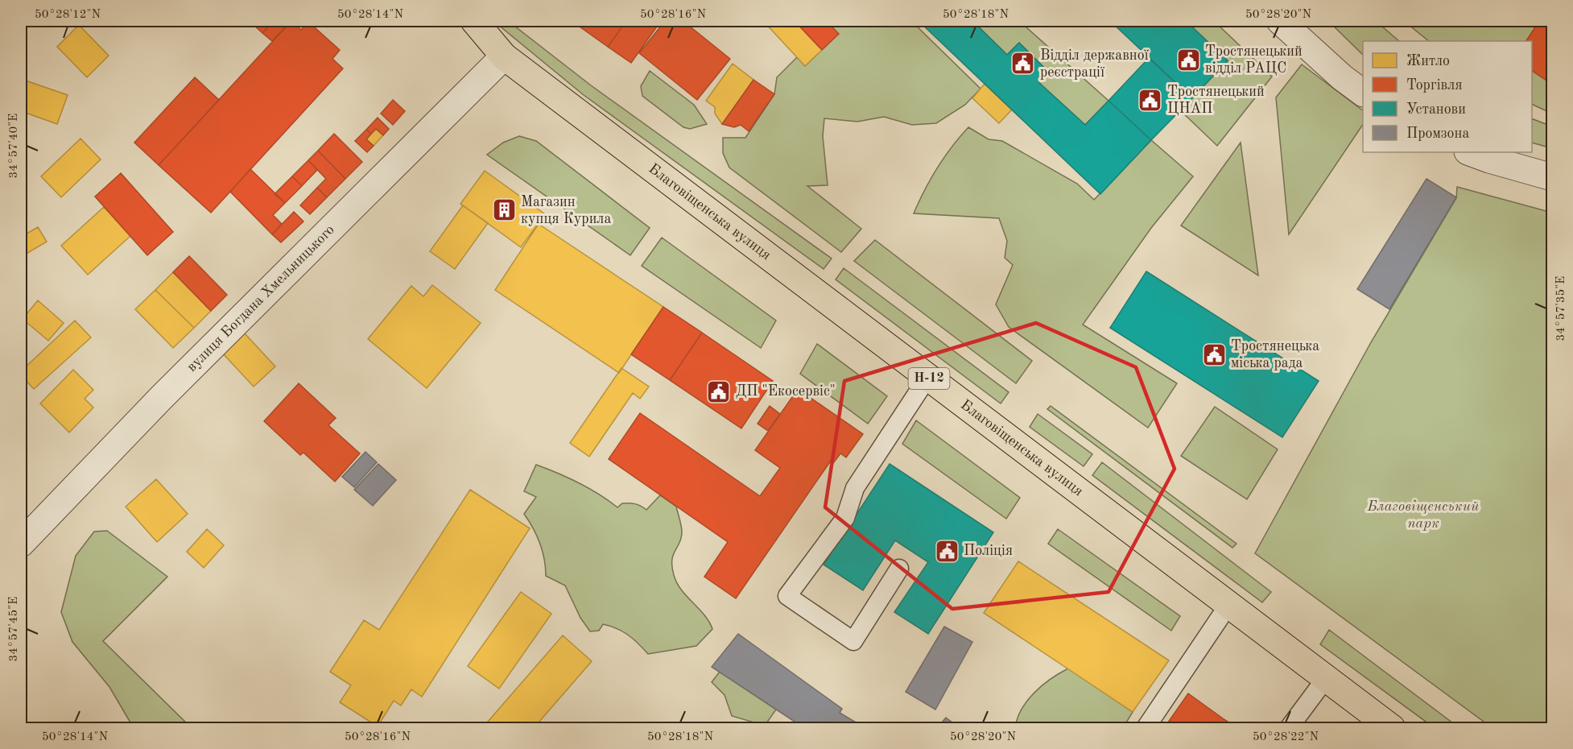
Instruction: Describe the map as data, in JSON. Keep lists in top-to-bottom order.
{
  "streets": {
    "main road": ["Благовіщенська вулиця", "Н-12"],
    "street": ["вулиця Богдана Хмельницького"]
  },
  "crossings": [
    ["Благовіщенська вулиця", "вулиця Богдана Хмельницького"]
  ],
  "parks": ["Благовіщенський парк"],
  "places": {
    "public building": [
      "Тростянецький відділ РАЦС",
      "Відділ державної реєстрації",
      "Тростянецький ЦНАП",
      "Тростянецька міська рада",
      "ДП \"Екосервіс\"",
      "Поліція"
    ],
    "building": ["Магазин купця Курила"]
  },
  "legend": [
    "Житло",
    "Торгівля",
    "Установи",
    "Промзона"
  ],
  "coordinates": [
    "50°28'12\"N",
    "50°28'14\"N",
    "50°28'16\"N",
    "50°28'18\"N",
    "50°28'20\"N",
    "34°57'40\"E",
    "34°57'35\"E",
    "34°57'45\"E",
    "50°28'22\"N"
  ]
}
